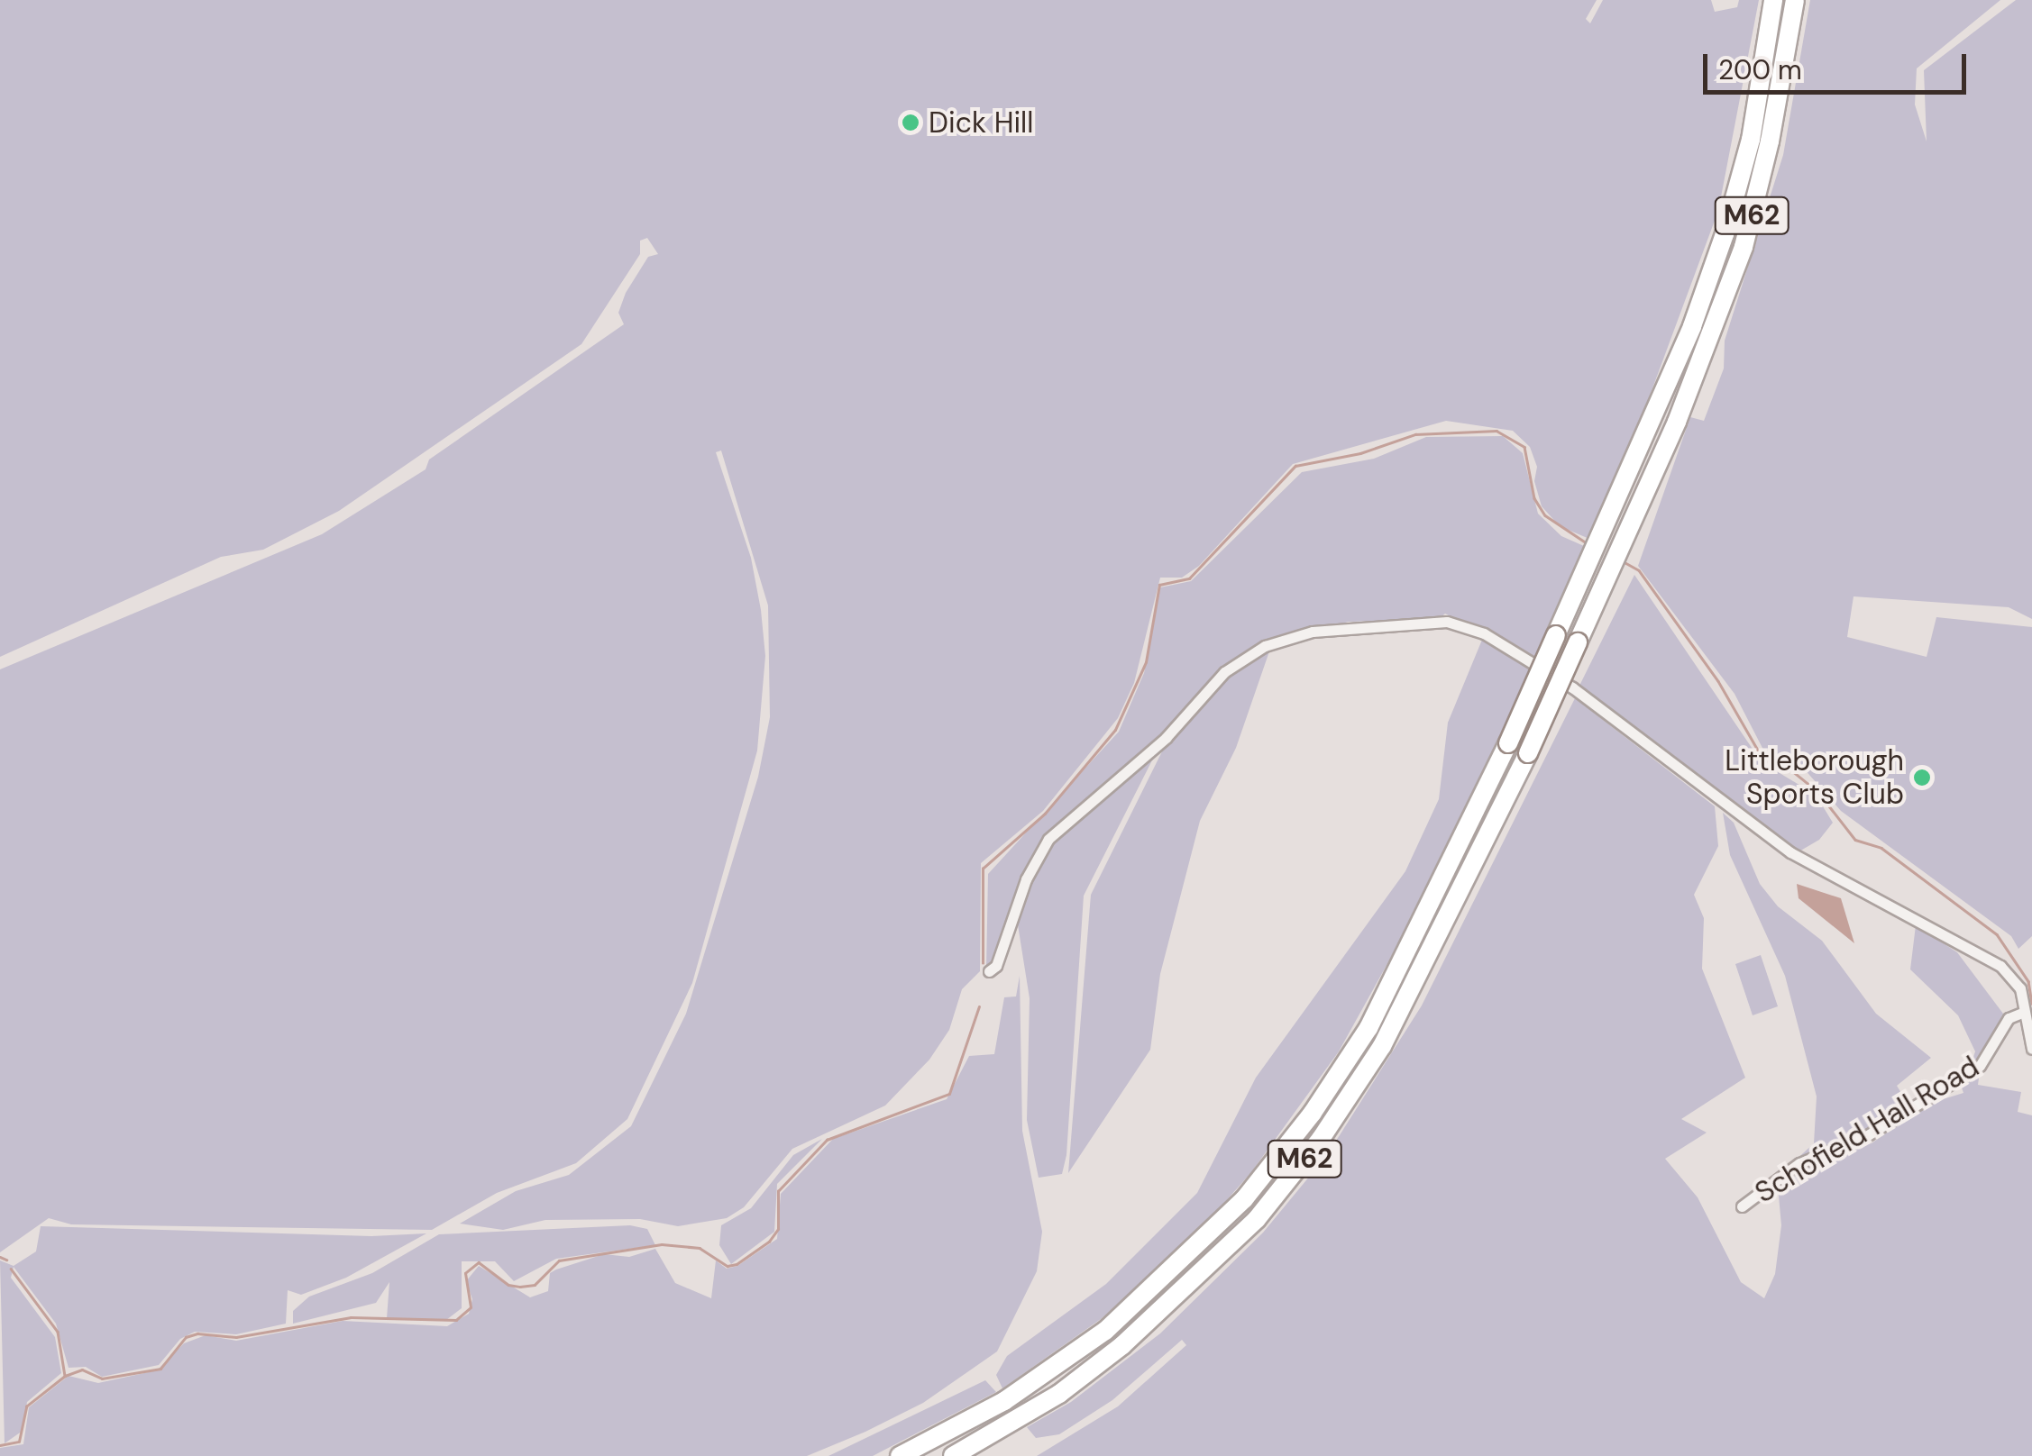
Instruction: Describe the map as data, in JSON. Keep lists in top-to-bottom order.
{
  "streets": {
    "highway": ["M62"],
    "street": ["Schofield Hall Road"]
  },
  "places": ["Dick Hill", "Littleborough Sports Club"],
  "scale_bar": "200 m"
}
